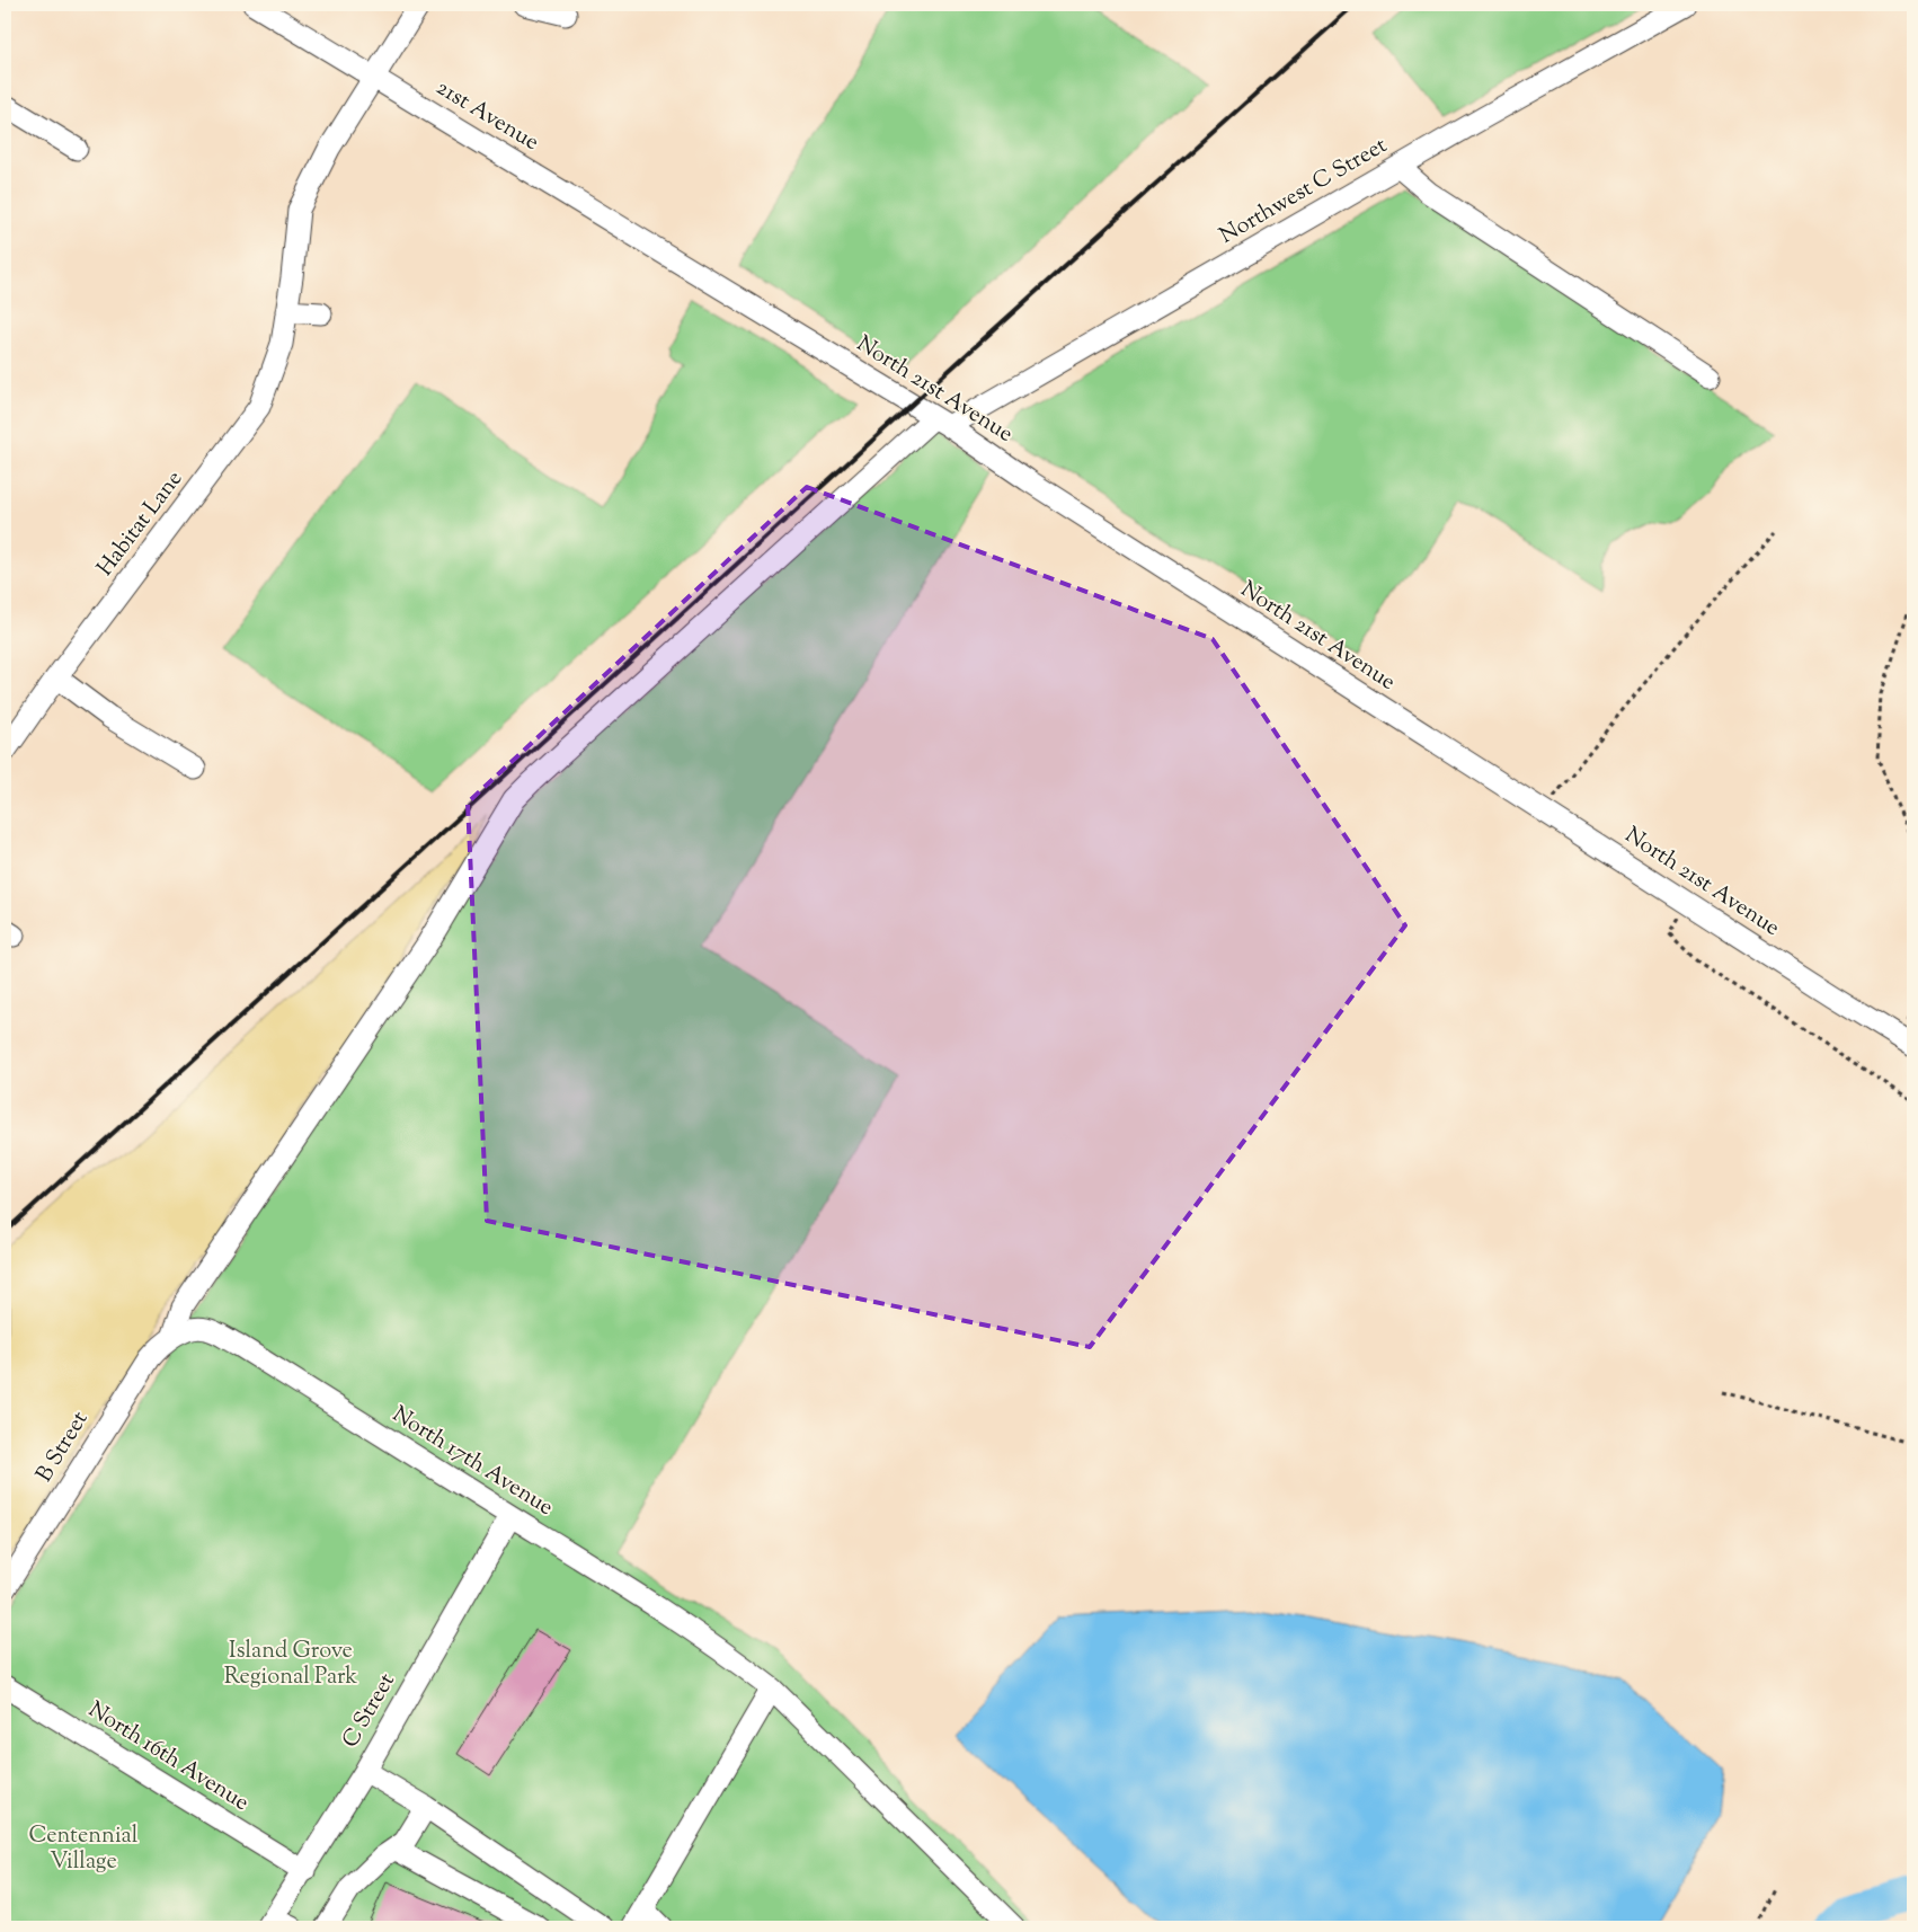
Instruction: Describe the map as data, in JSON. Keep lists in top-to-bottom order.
{
  "streets": {
    "street": [
      "21st Avenue",
      "Northwest C Street",
      "North 21st Avenue",
      "Habitat Lane",
      "B Street",
      "North 17th Avenue",
      "C Street",
      "North 16th Avenue"
    ]
  },
  "crossings": [
    ["21st Avenue", "North 21st Avenue"],
    ["21st Avenue", "Habitat Lane"],
    ["Northwest C Street", "North 21st Avenue"],
    ["Northwest C Street", "B Street"],
    ["Northwest C Street", "North 17th Avenue"],
    ["B Street", "North 17th Avenue"],
    ["North 17th Avenue", "C Street"],
    ["C Street", "North 16th Avenue"]
  ],
  "parks": ["Island Grove Regional Park", "Centennial Village"]
}
